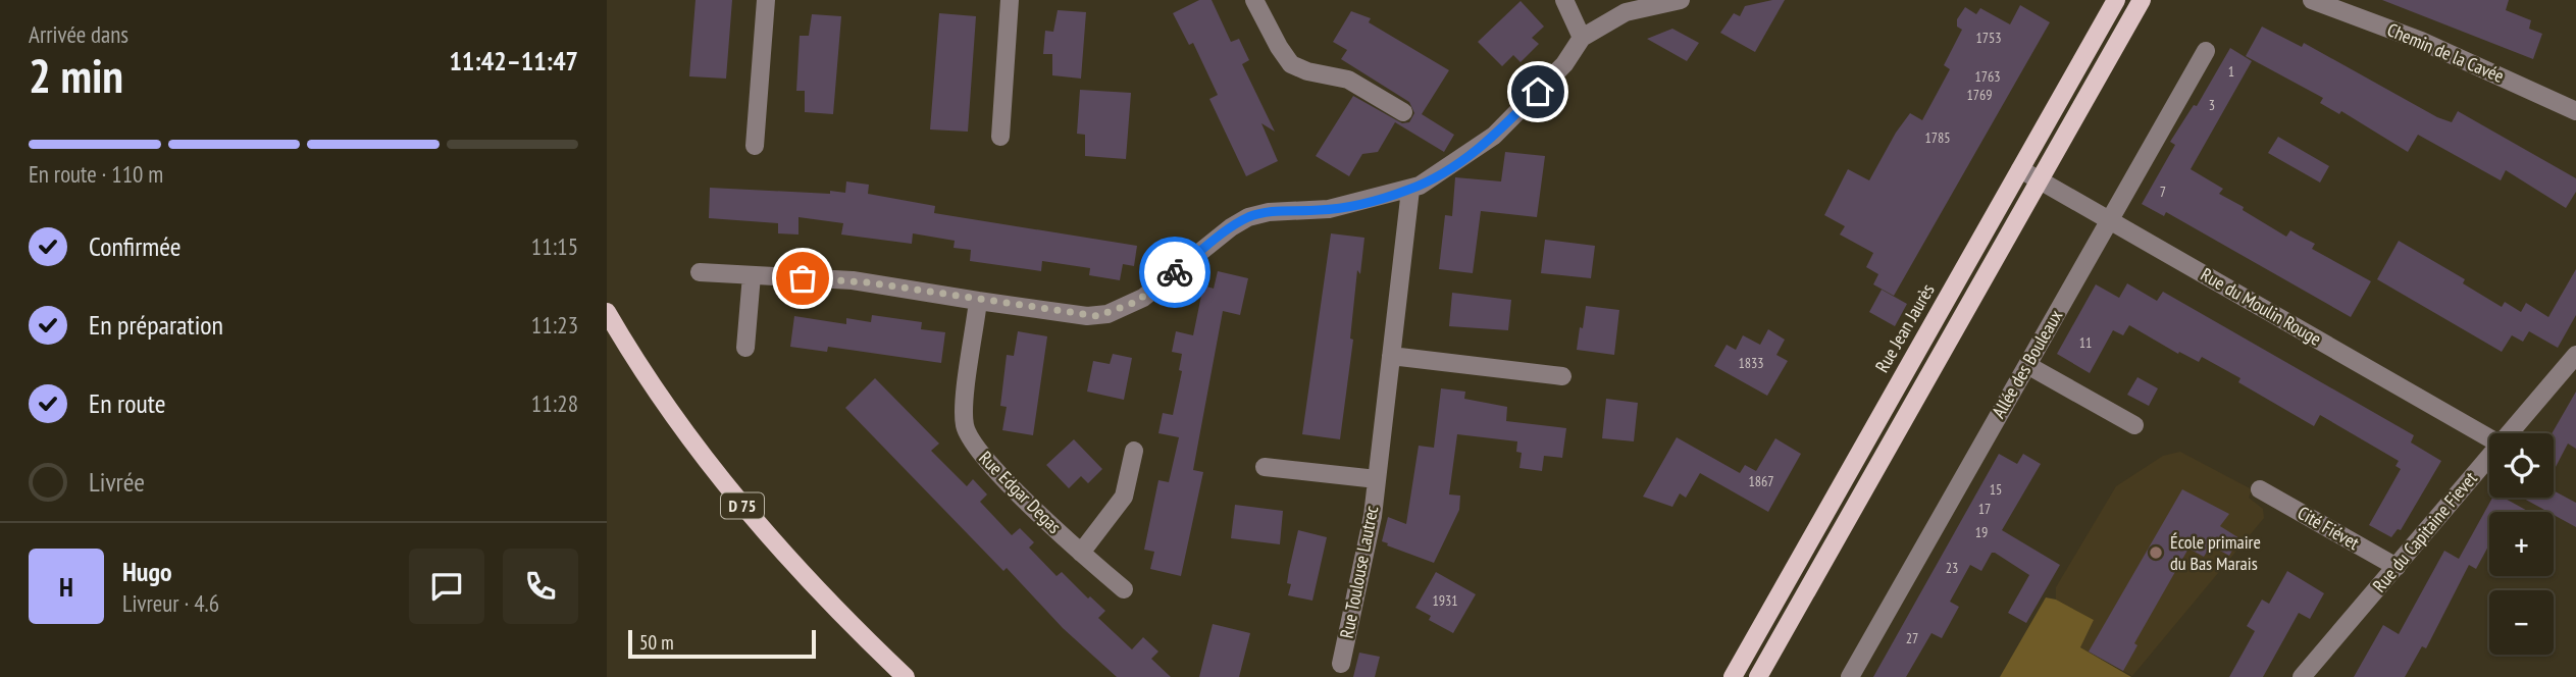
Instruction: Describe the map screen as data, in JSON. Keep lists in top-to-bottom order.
{
  "streets": {
    "main road": ["Rue Jean Jaurès", "D 75"],
    "street": [
      "Chemin de la Cavée",
      "Rue du Moulin Rouge",
      "Allée des Bouleaux",
      "Rue Edgar Degas",
      "Cité Fiévet",
      "Rue du Capitaine Fievet",
      "Rue Toulouse Lautrec"
    ]
  },
  "crossings": [
    ["Rue du Moulin Rouge", "Rue Jean Jaurès"],
    ["Rue du Moulin Rouge", "Allée des Bouleaux"],
    ["Cité Fiévet", "Rue du Capitaine Fievet"]
  ],
  "places": ["École primaire du Bas Marais"],
  "house_numbers": [
    "1753",
    "1",
    "1763",
    "1769",
    "3",
    "1785",
    "7",
    "11",
    "1833",
    "1867",
    "15",
    "17",
    "19",
    "23",
    "1931",
    "27"
  ],
  "scale_bar": "50 m",
  "page": {
    "heading": ["2 min", "Arrivée dans", "11:42–11:47"],
    "panel": ["Hugo", "Livreur · 4.6"],
    "bar": "En route · 110 m",
    "list": [
      ["Confirmée", "11:15"],
      ["En préparation", "11:23"],
      ["En route", "11:28"],
      "Livrée"
    ],
    "map_buttons": ["+", "−"],
    "round": "H",
    "scale": "50 m"
  }
}
